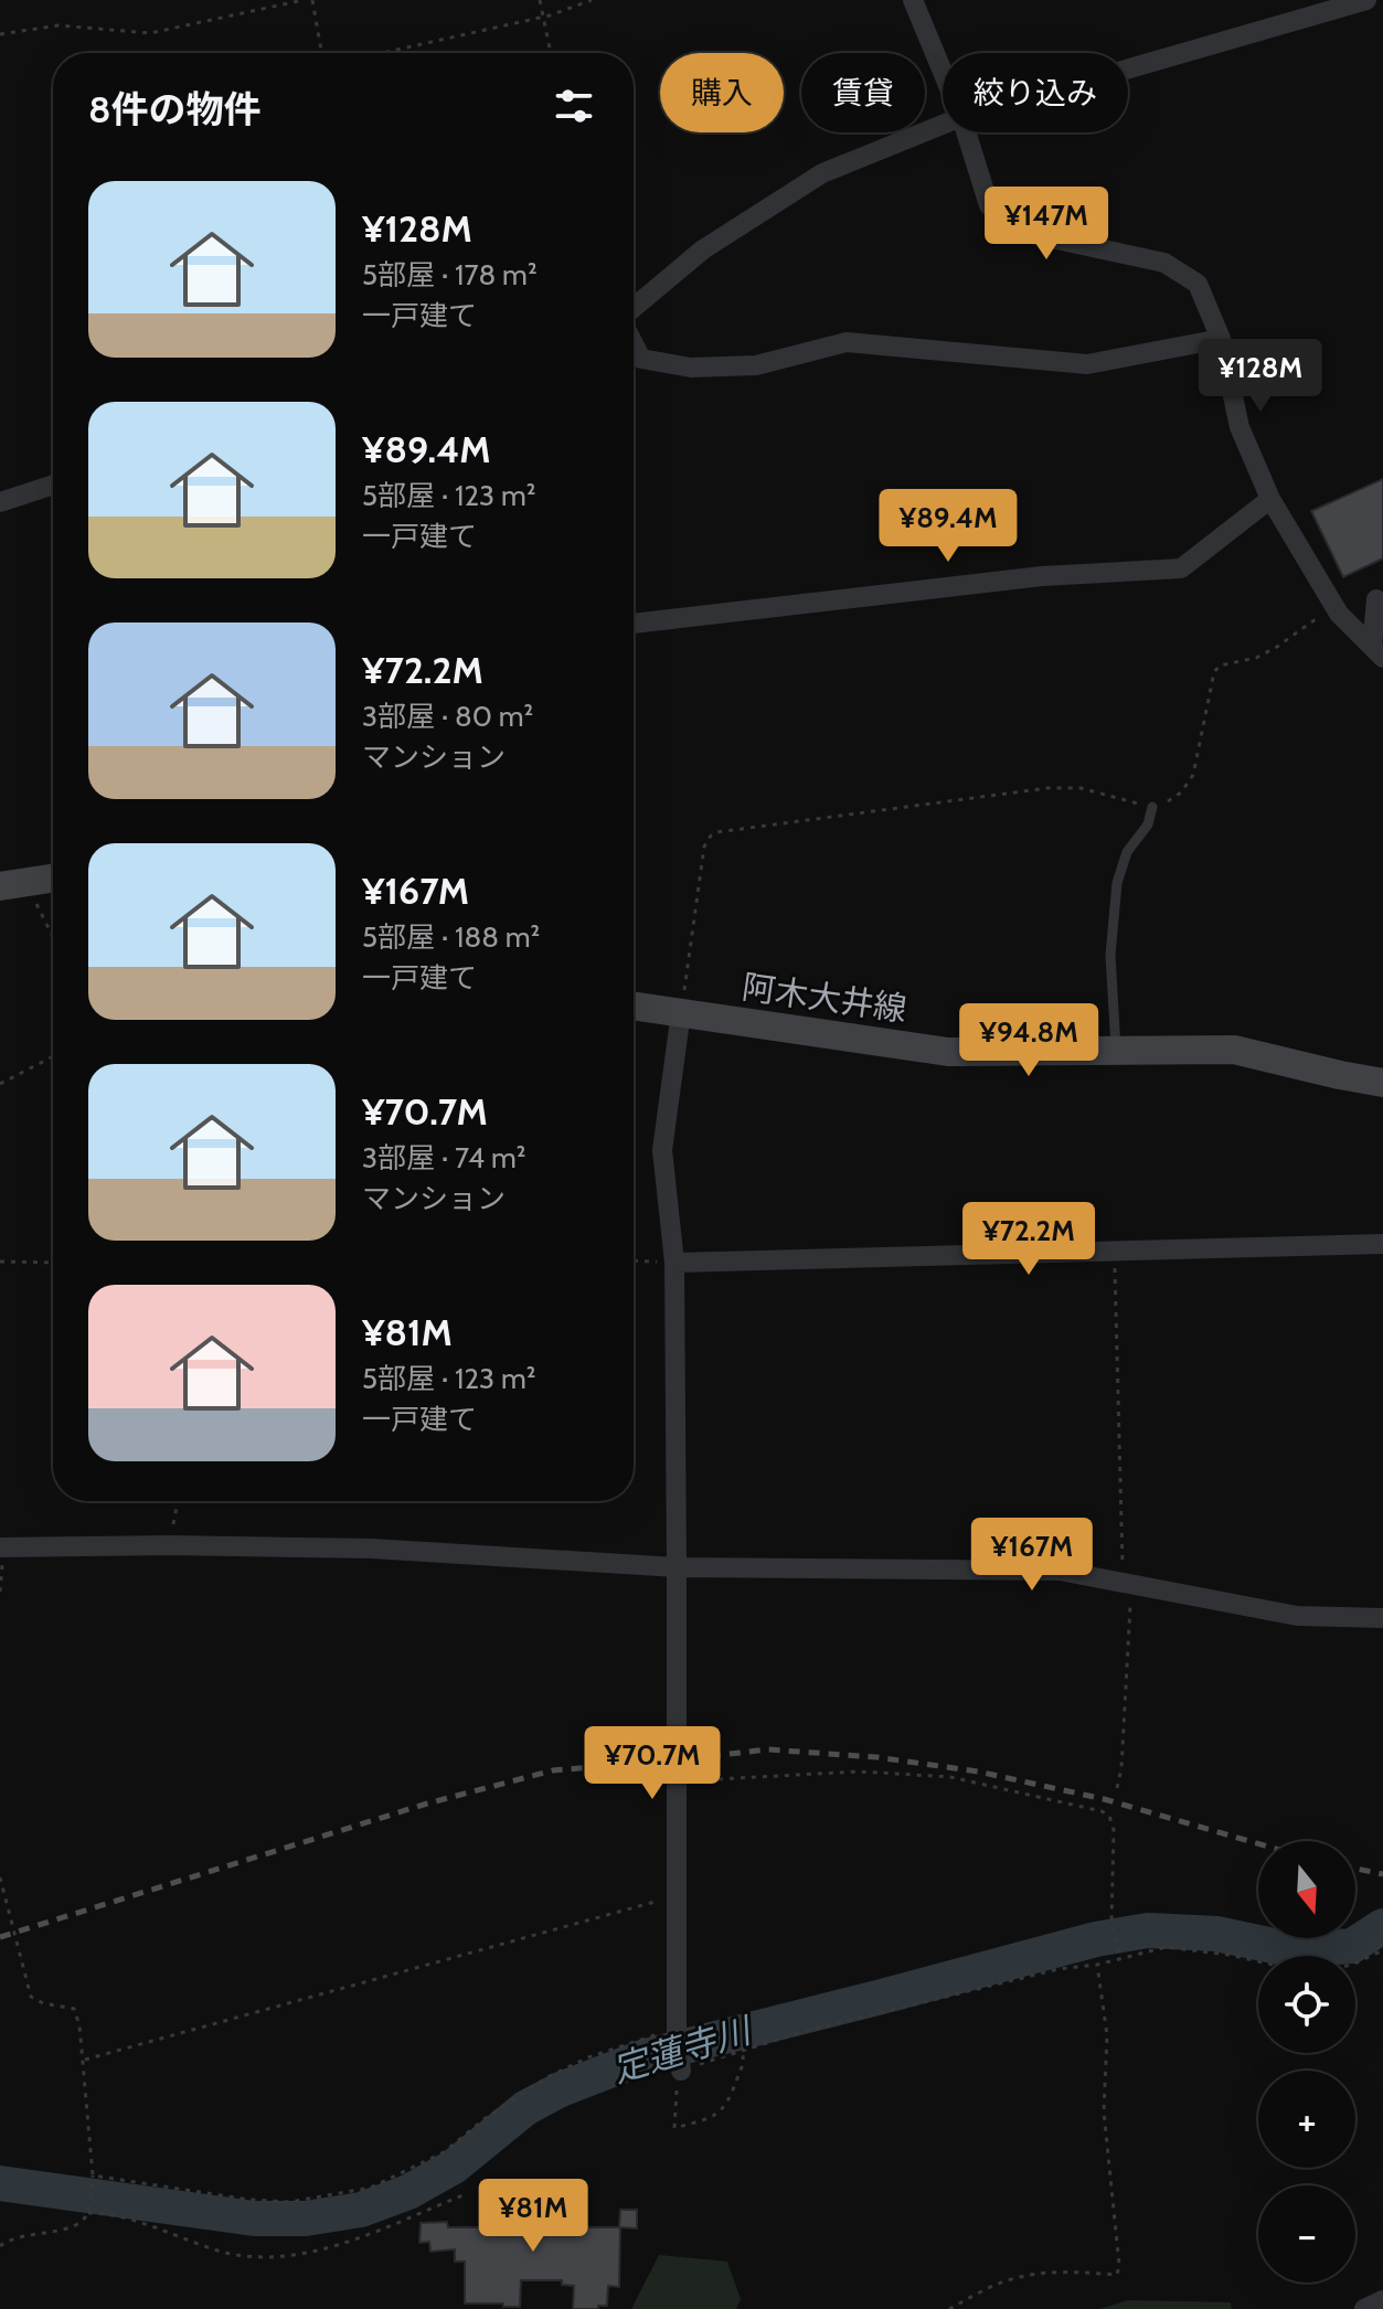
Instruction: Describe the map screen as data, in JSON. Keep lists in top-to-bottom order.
{
  "streets": {
    "main road": ["阿木大井線"]
  },
  "water": ["定蓮寺川"],
  "north": "bottom",
  "page": {
    "chip": ["購入", "賃貸", "絞り込み"],
    "heading": "8件の物件",
    "list": [
      {
        "name": "¥128M",
        "note": "5部屋 · 178 m² · 一戸建て"
      },
      {
        "name": "¥89.4M",
        "note": "5部屋 · 123 m² · 一戸建て"
      },
      {
        "name": "¥72.2M",
        "note": "3部屋 · 80 m² · マンション"
      },
      {
        "name": "¥167M",
        "note": "5部屋 · 188 m² · 一戸建て"
      },
      {
        "name": "¥70.7M",
        "note": "3部屋 · 74 m² · マンション"
      },
      {
        "name": "¥81M",
        "note": "5部屋 · 123 m² · 一戸建て"
      }
    ],
    "price": [
      "¥147M",
      "¥128M",
      "¥89.4M",
      "¥94.8M",
      "¥72.2M",
      "¥167M",
      "¥70.7M",
      "¥81M"
    ],
    "map_buttons": ["+", "−"]
  }
}
